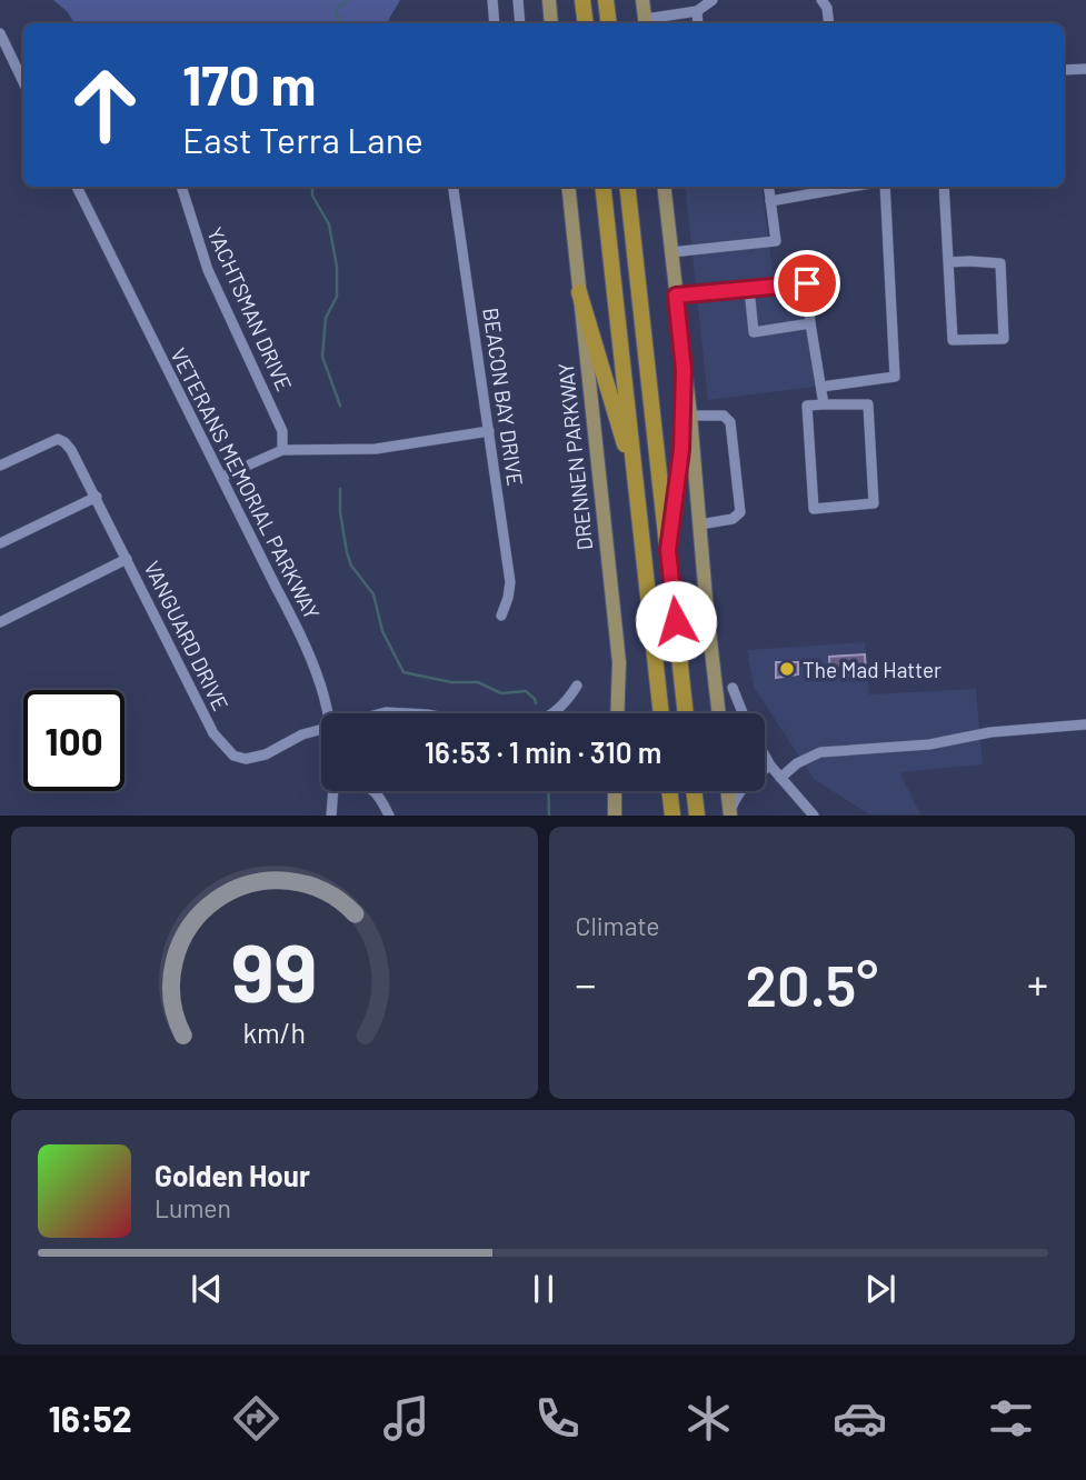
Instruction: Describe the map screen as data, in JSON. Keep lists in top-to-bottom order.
{
  "streets": {
    "main road": ["DRENNEN PARKWAY"],
    "street": [
      "YACHTSMAN DRIVE",
      "BEACON BAY DRIVE",
      "VETERANS MEMORIAL PARKWAY",
      "VANGUARD DRIVE"
    ]
  },
  "places": ["The Mad Hatter"],
  "page": {
    "turn": ["170 m", "East Terra Lane"],
    "limit": "100",
    "trip": "16:53 · 1 min · 310 m",
    "tile": "Climate",
    "heat": ["−", "20.5°", "+"],
    "song": ["Golden Hour", "Lumen"],
    "tabs": "16:52",
    "gauge": ["99", "km/h"]
  }
}
